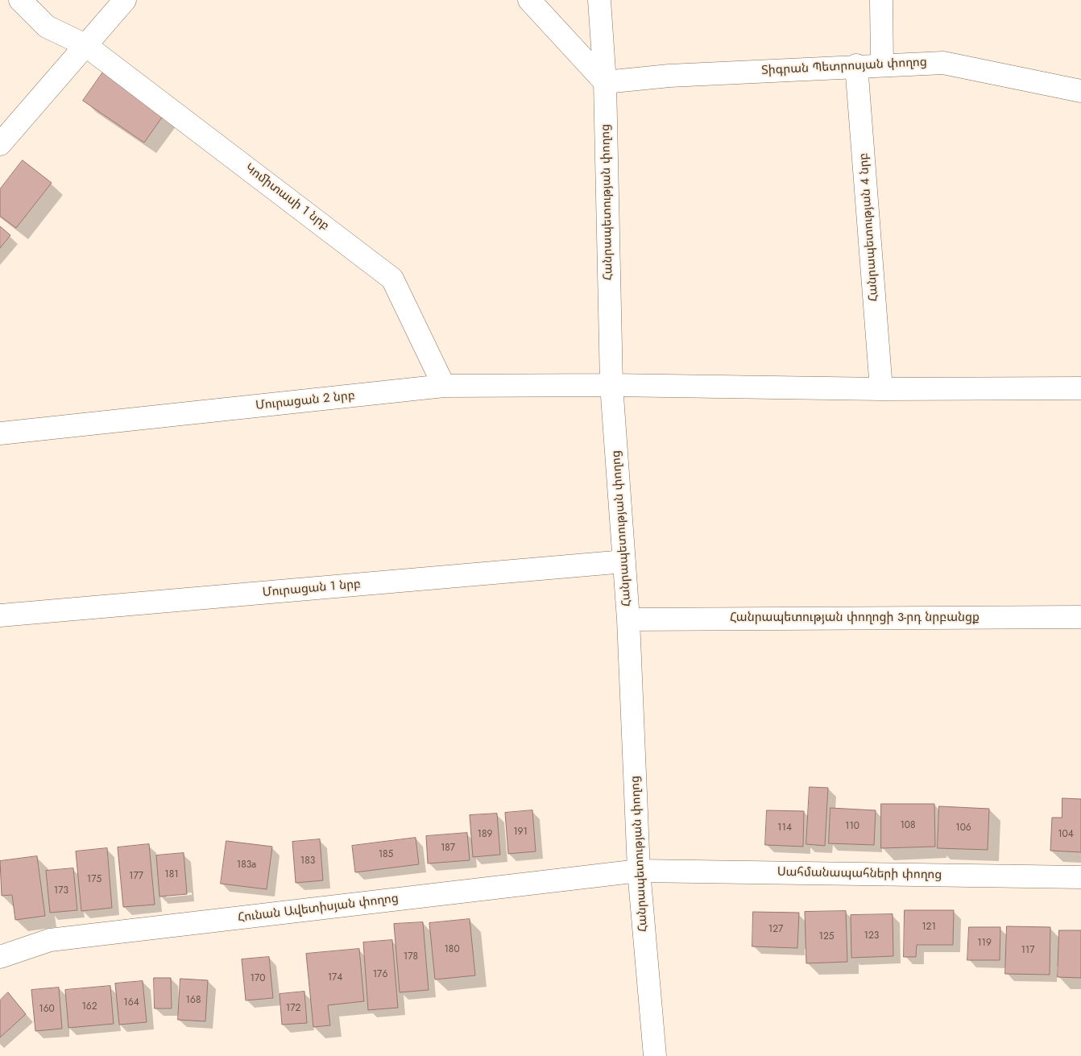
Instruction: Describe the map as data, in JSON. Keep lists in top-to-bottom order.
{
  "streets": {
    "street": [
      "Տիգրան Պետրոսյան փողոց",
      "Կոմիտասի 1 նրբ",
      "Հանրապետության փողոց",
      "Հանրապետության 4 նրբ",
      "Մուրացան 2 նրբ",
      "Մուրացան 1 նրբ",
      "Հանրապետության փողոցի 3-րդ նրբանցք",
      "Սահմանապահների փողոց",
      "Հունան Ավետիսյան փողոց"
    ]
  },
  "crossings": [
    ["Տիգրան Պետրոսյան փողոց", "Հանրապետության փողոց"],
    ["Տիգրան Պետրոսյան փողոց", "Հանրապետության 4 նրբ"],
    ["Կոմիտասի 1 նրբ", "Մուրացան 2 նրբ"],
    ["Հանրապետության փողոց", "Մուրացան 2 նրբ"],
    ["Հանրապետության փողոց", "Մուրացան 1 նրբ"],
    ["Հանրապետության փողոց", "Հանրապետության փողոցի 3-րդ նրբանցք"],
    ["Հանրապետության փողոց", "Սահմանապահների փողոց"],
    ["Հանրապետության փողոց", "Հունան Ավետիսյան փողոց"],
    ["Սահմանապահների փողոց", "Հունան Ավետիսյան փողոց"]
  ],
  "house_numbers": [
    "108",
    "110",
    "114",
    "106",
    "191",
    "189",
    "104",
    "187",
    "185",
    "183",
    "183а",
    "181",
    "177",
    "175",
    "173",
    "121",
    "127",
    "123",
    "125",
    "119",
    "180",
    "117",
    "178",
    "176",
    "174",
    "170",
    "168",
    "164",
    "162",
    "172",
    "160"
  ]
}
